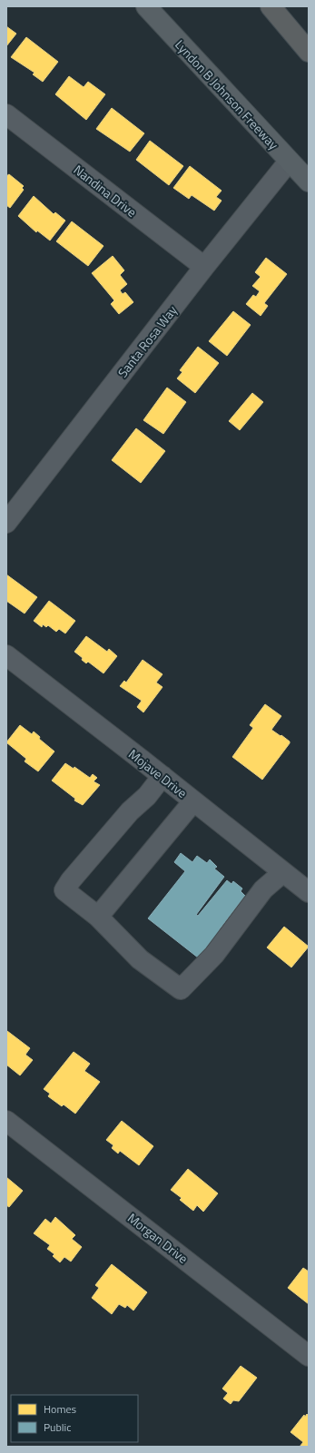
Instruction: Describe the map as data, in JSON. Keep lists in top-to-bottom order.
{
  "streets": {
    "main road": ["Lyndon B Johnson Freeway"],
    "street": [
      "Nandina Drive",
      "Santa Rosa Way",
      "Mojave Drive",
      "Morgan Drive"
    ]
  },
  "crossings": [
    ["Lyndon B Johnson Freeway", "Santa Rosa Way"],
    ["Nandina Drive", "Santa Rosa Way"]
  ],
  "legend": ["Homes", "Public"]
}
